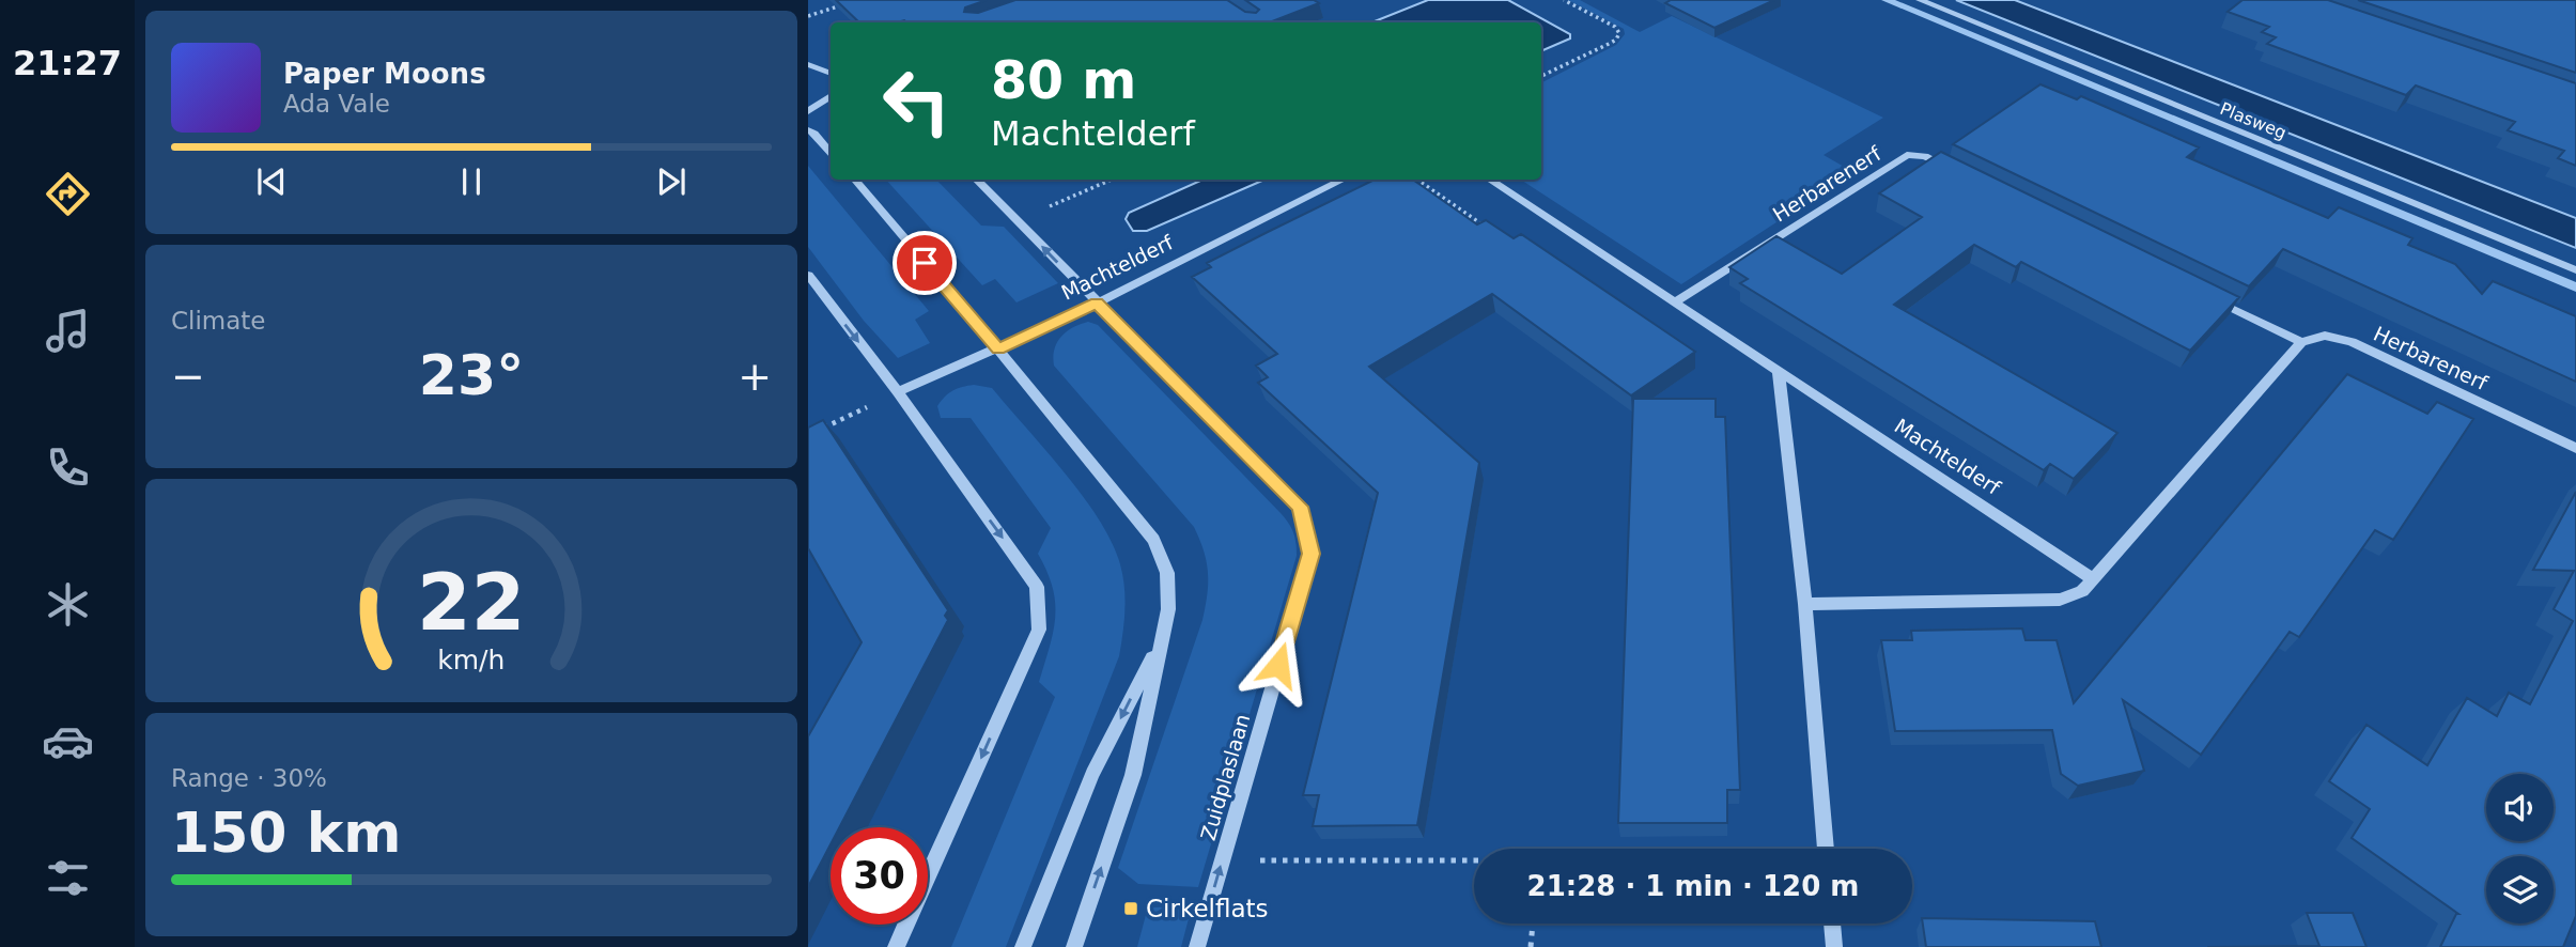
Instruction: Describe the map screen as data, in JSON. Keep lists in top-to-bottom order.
{
  "streets": {
    "street": [
      "Plasweg",
      "Herbarenerf",
      "Machtelderf",
      "Zuidplaslaan"
    ]
  },
  "crossings": [
    ["Herbarenerf", "Machtelderf"],
    ["Machtelderf", "Zuidplaslaan"]
  ],
  "places": {
    "transit": ["Cirkelflats"]
  },
  "page": {
    "tabs": "21:27",
    "turn": ["80 m", "Machtelderf"],
    "song": ["Paper Moons", "Ada Vale"],
    "tile": [
      "Climate",
      ["Range · 30%", "150 km"]
    ],
    "heat": ["−", "23°", "+"],
    "limit": "30",
    "trip": "21:28 · 1 min · 120 m",
    "gauge": ["22", "km/h"]
  }
}
